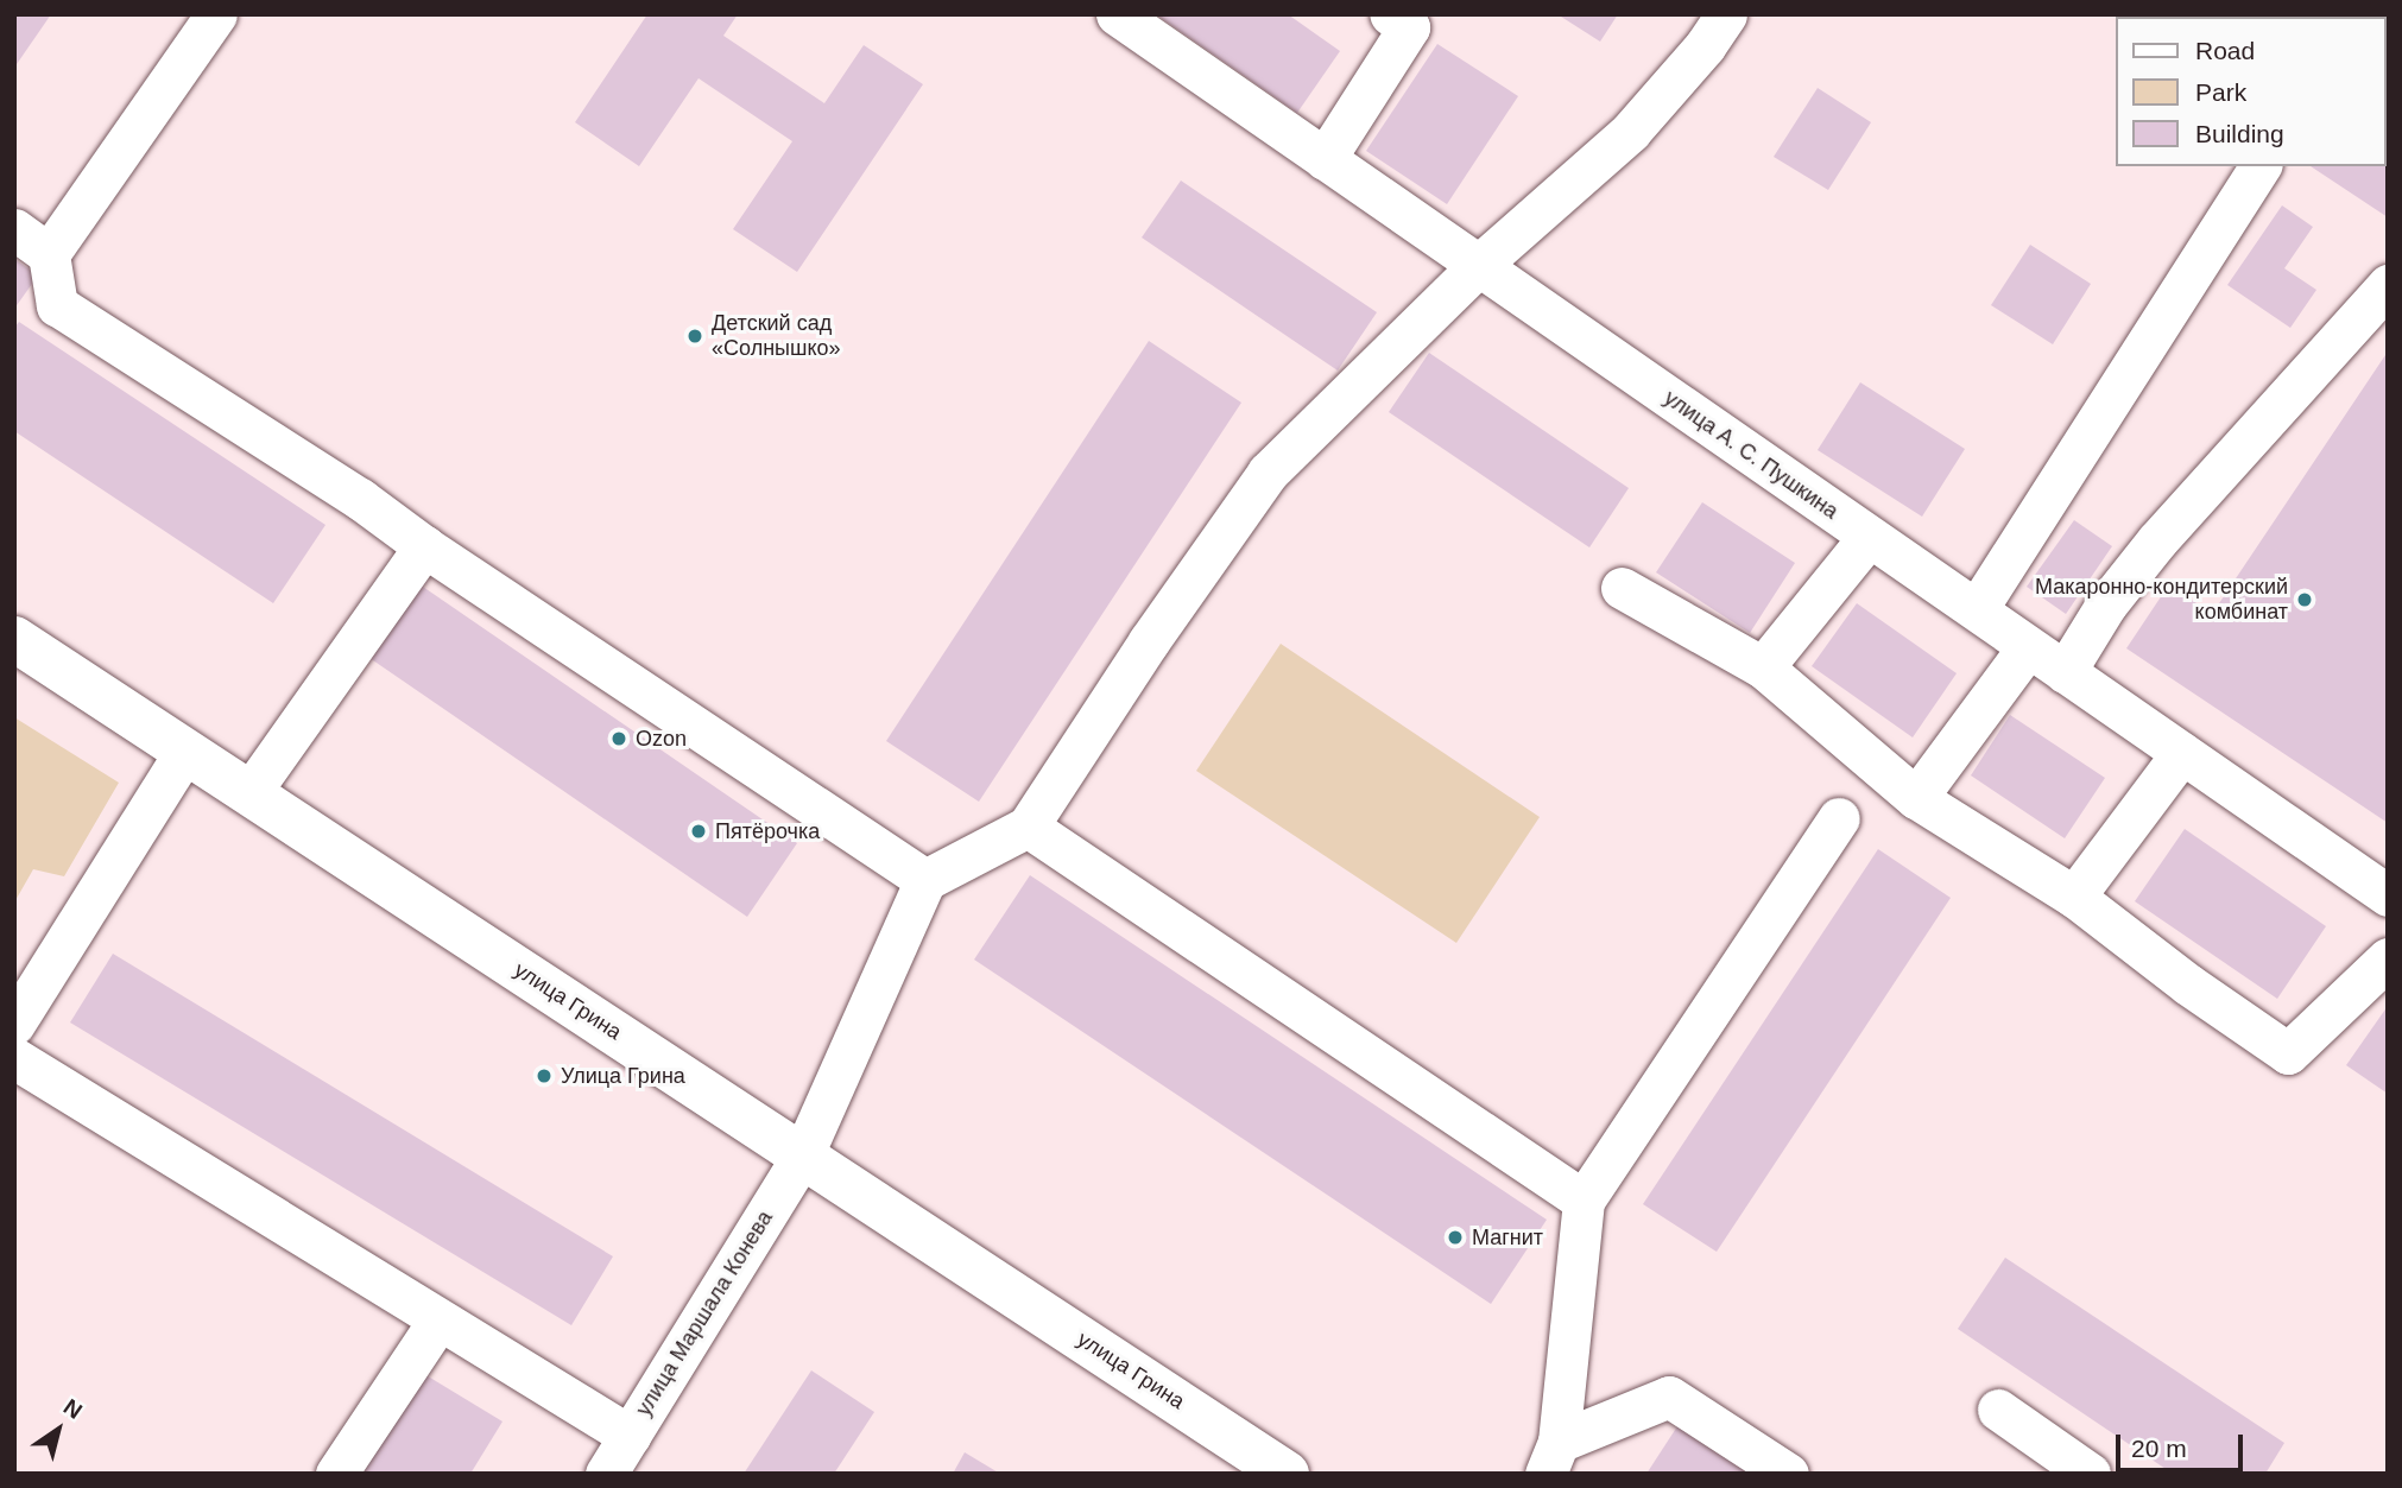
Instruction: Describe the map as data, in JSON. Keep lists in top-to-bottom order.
{
  "streets": {
    "highway": ["улица Грина"],
    "street": ["улица А. С. Пушкина", "улица Маршала Конева"]
  },
  "crossings": [
    ["улица Грина", "улица Маршала Конева"]
  ],
  "places": [
    "Детский сад «Солнышко»",
    "Макаронно-кондитерский комбинат",
    "Ozon",
    "Пятёрочка",
    "Улица Грина",
    "Магнит"
  ],
  "legend": ["Road", "Park", "Building"],
  "scale_bar": "20 m",
  "north": "top right"
}
